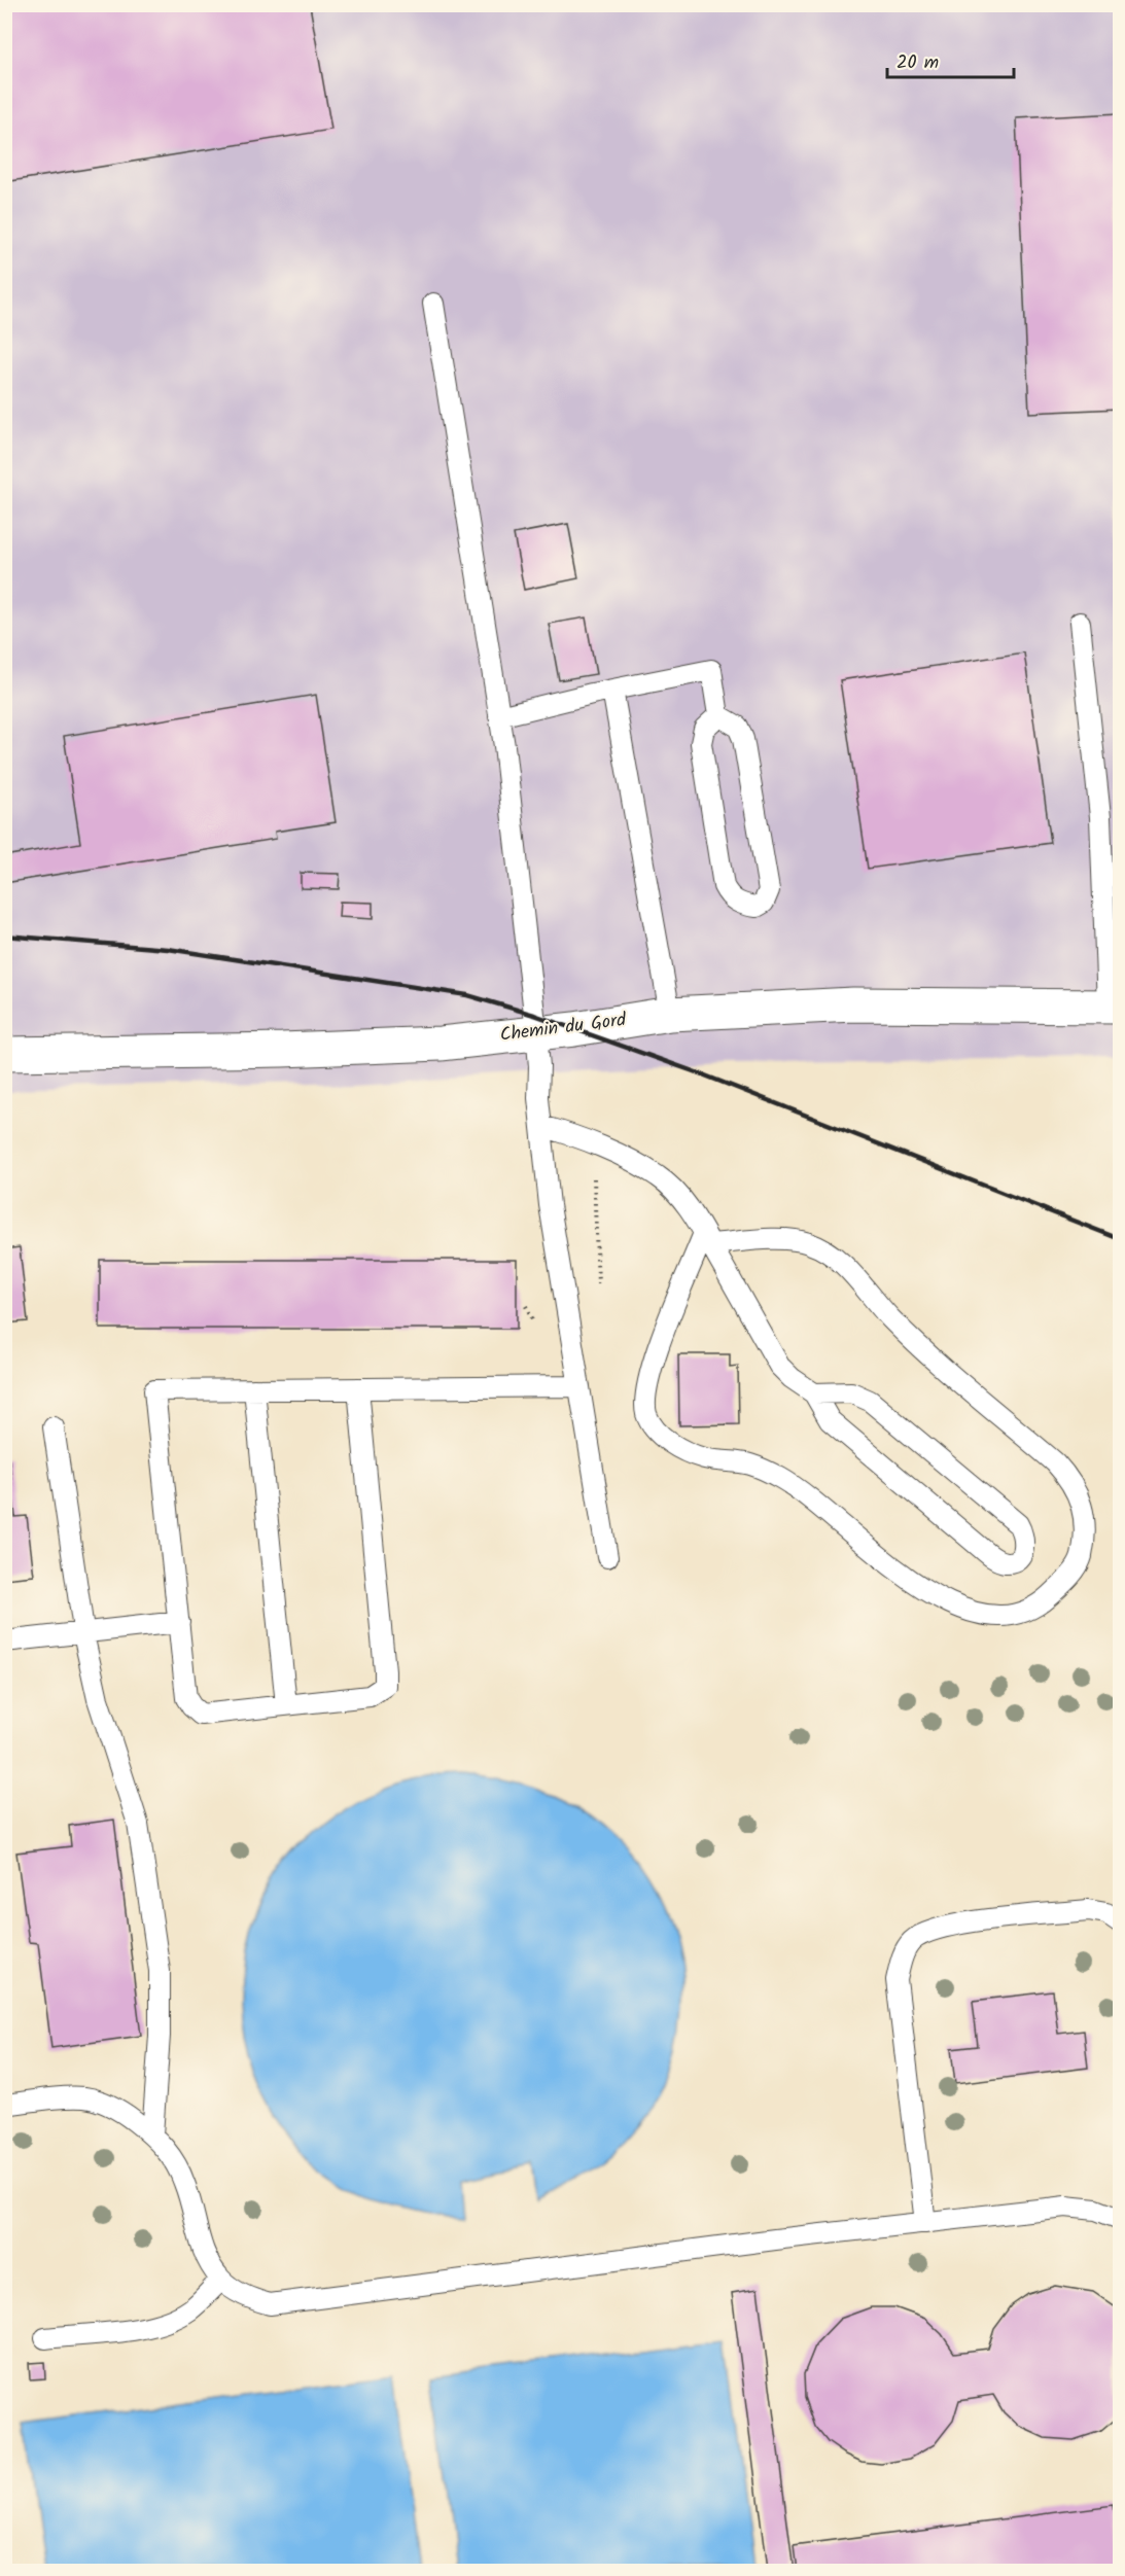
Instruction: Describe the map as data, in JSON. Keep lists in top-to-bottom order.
{
  "streets": {
    "street": ["Chemin du Gord"]
  },
  "scale_bar": "20 m"
}
